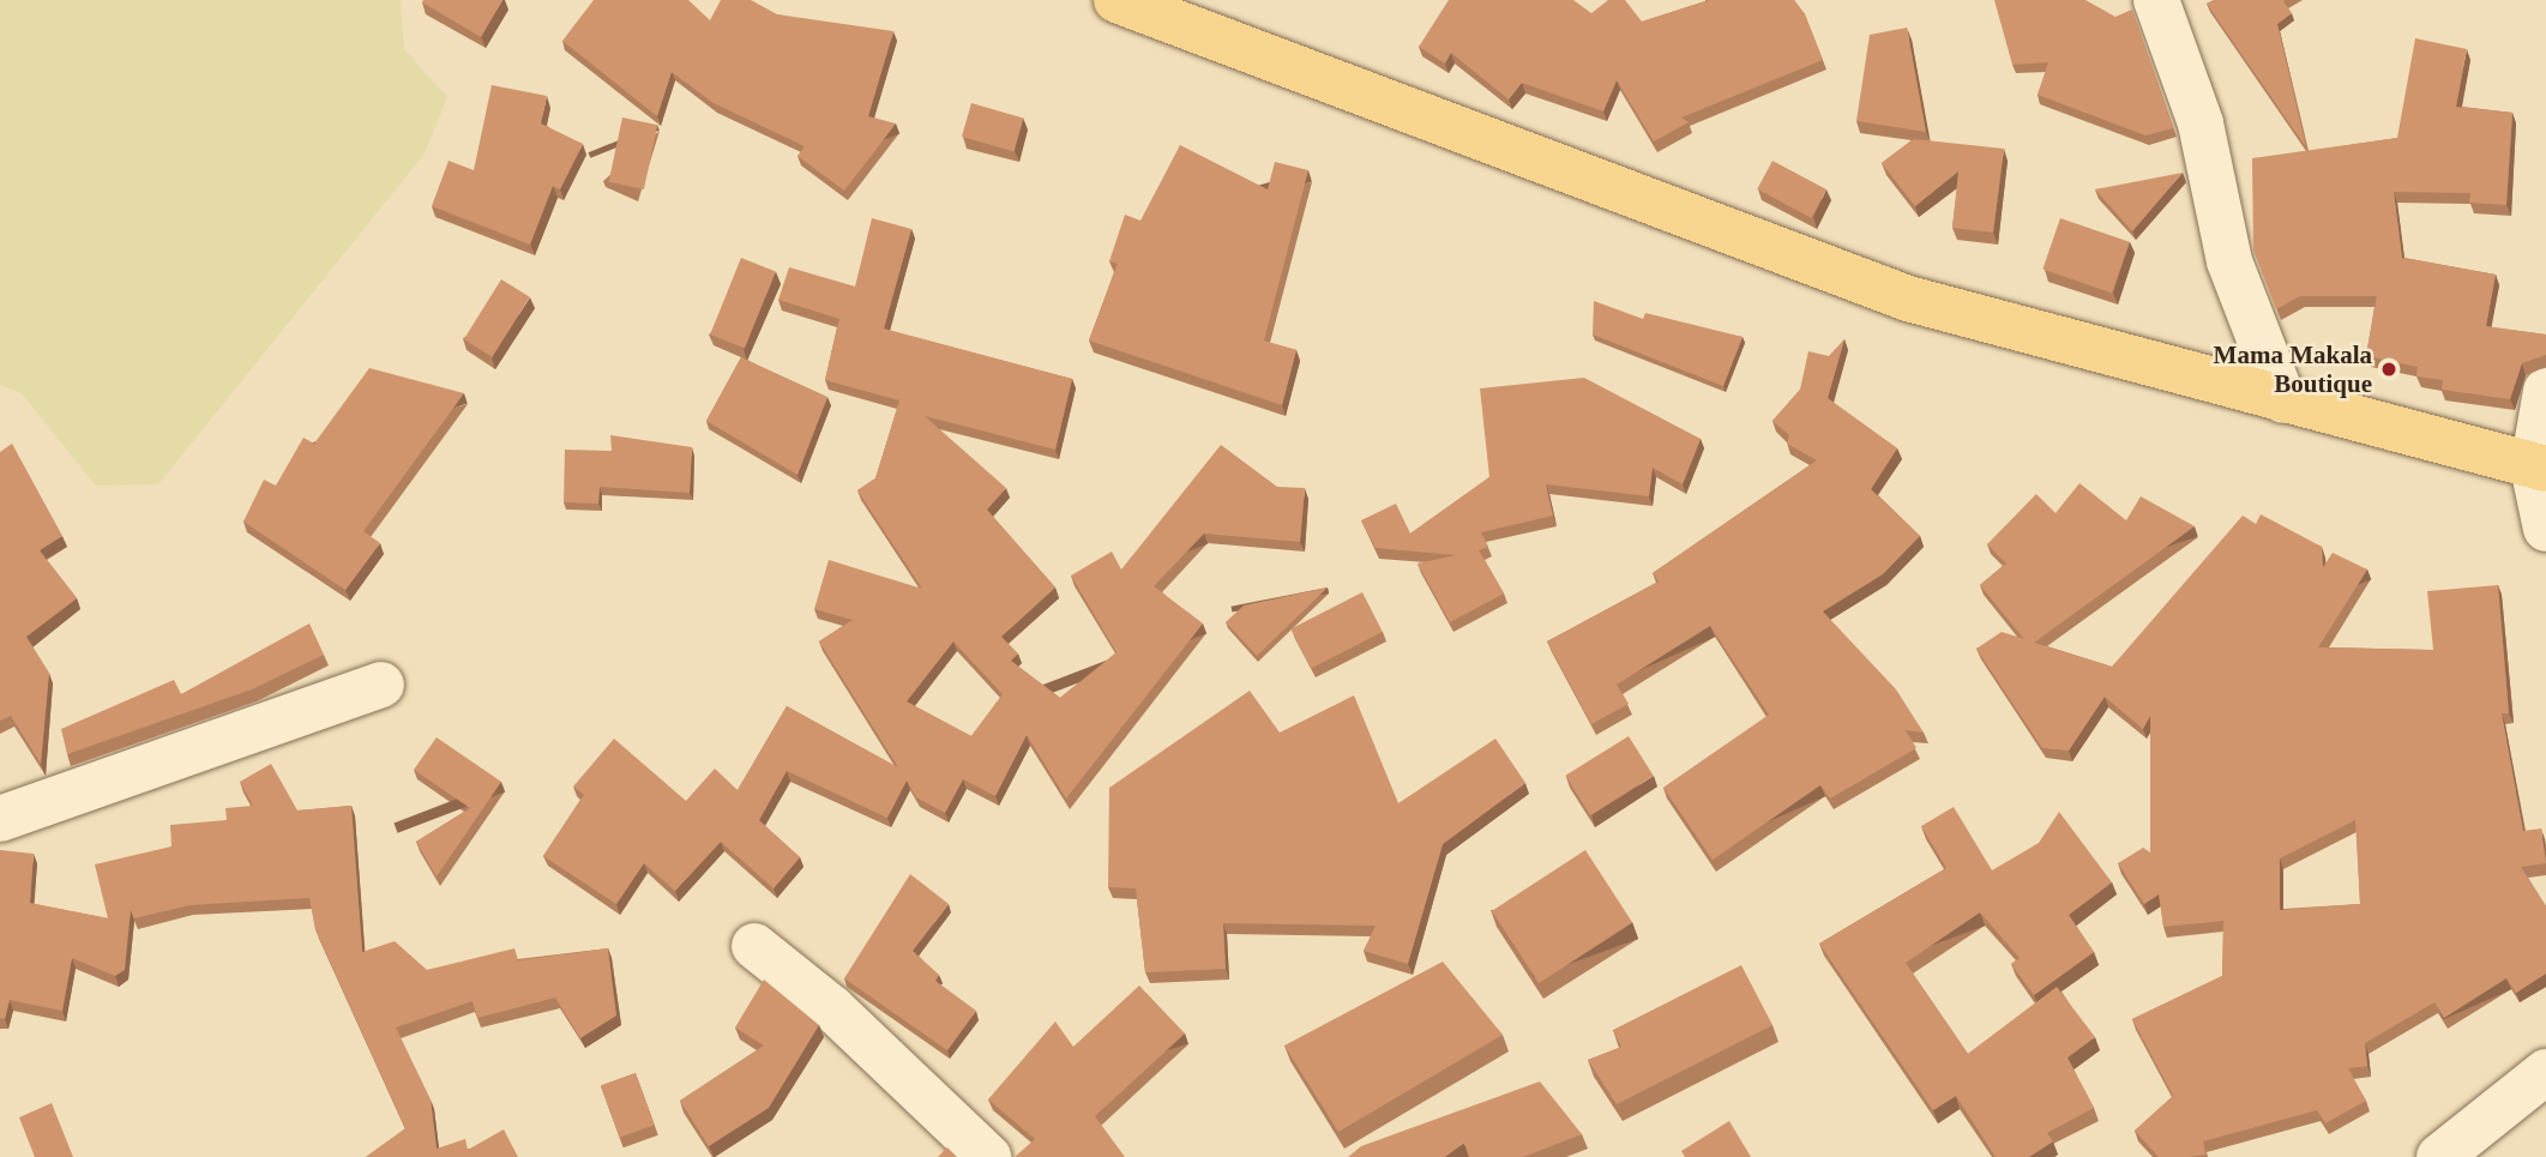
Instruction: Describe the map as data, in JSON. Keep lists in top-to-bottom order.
{
  "places": ["Mama Makala Boutique"]
}
